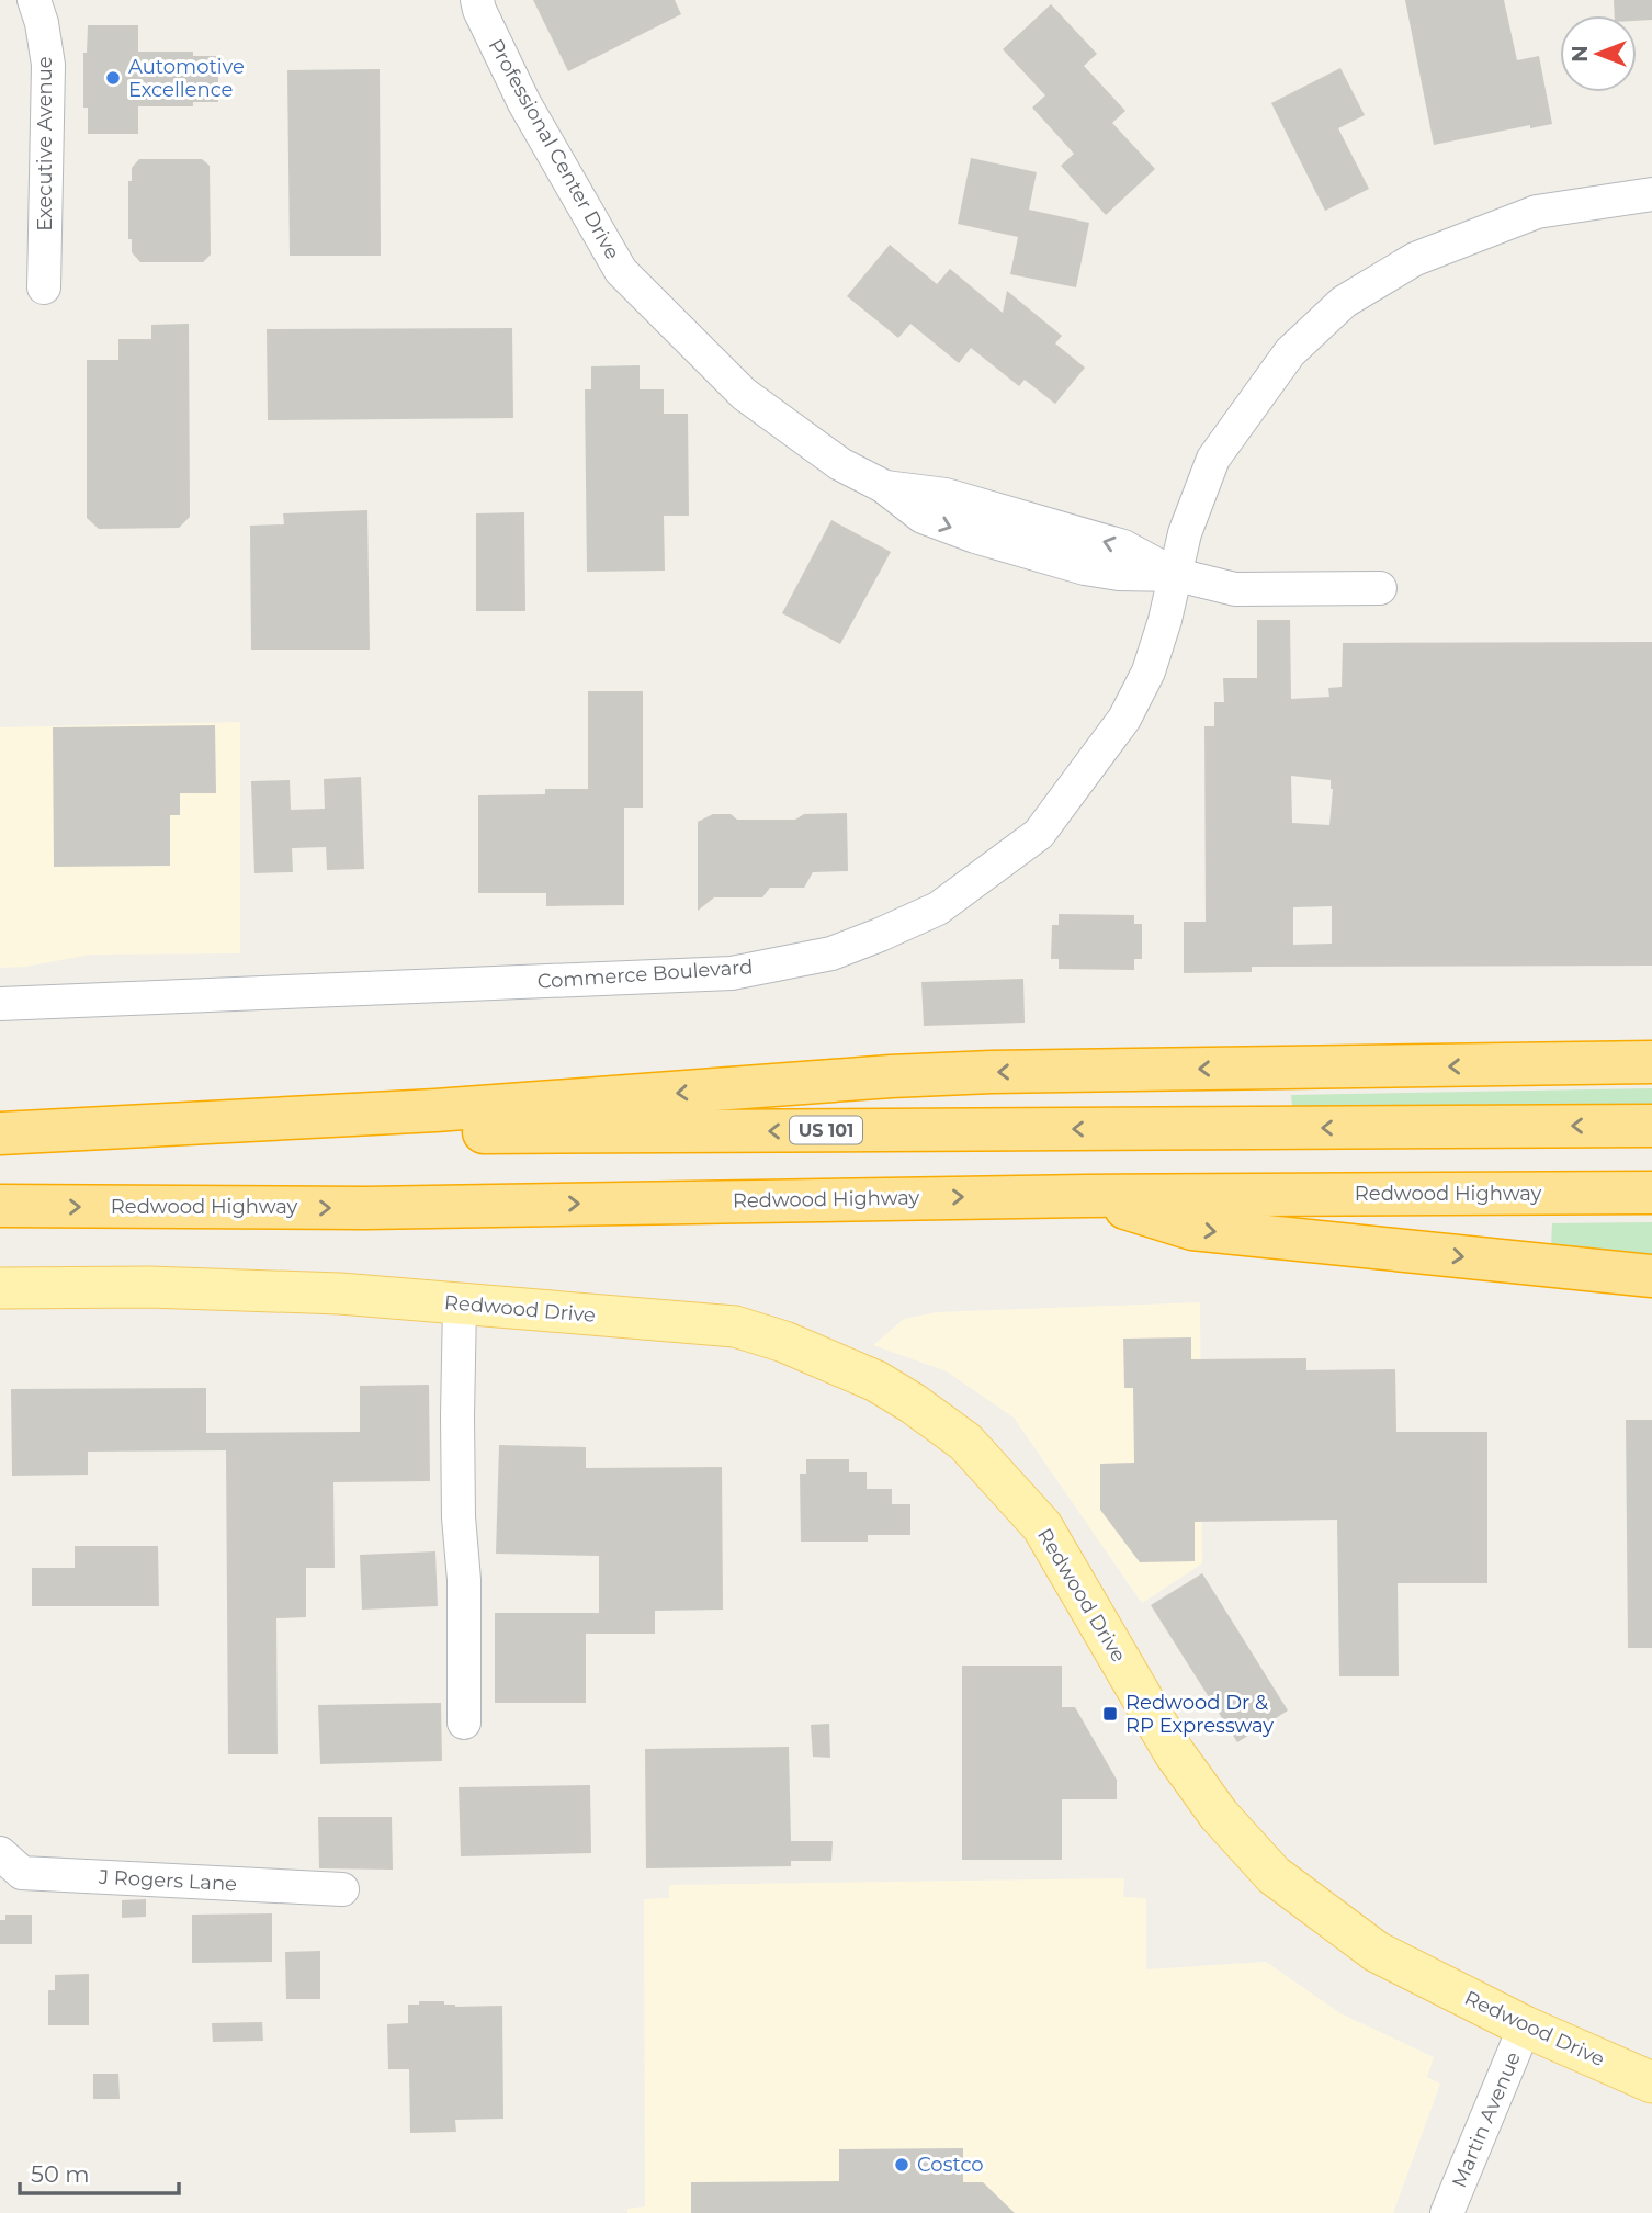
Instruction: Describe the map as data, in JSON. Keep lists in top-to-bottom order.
{
  "streets": {
    "highway": ["US 101", "Redwood Highway"],
    "main road": ["Redwood Drive"],
    "street": [
      "Executive Avenue",
      "Professional Center Drive",
      "Commerce Boulevard",
      "J Rogers Lane",
      "Martin Avenue"
    ]
  },
  "crossings": [
    ["Professional Center Drive", "Commerce Boulevard"],
    ["Redwood Drive", "Martin Avenue"]
  ],
  "places": {
    "other": ["Automotive Excellence", "Costco"],
    "transit": ["Redwood Dr & RP Expressway"]
  },
  "scale_bar": "50 m",
  "north": "left"
}
